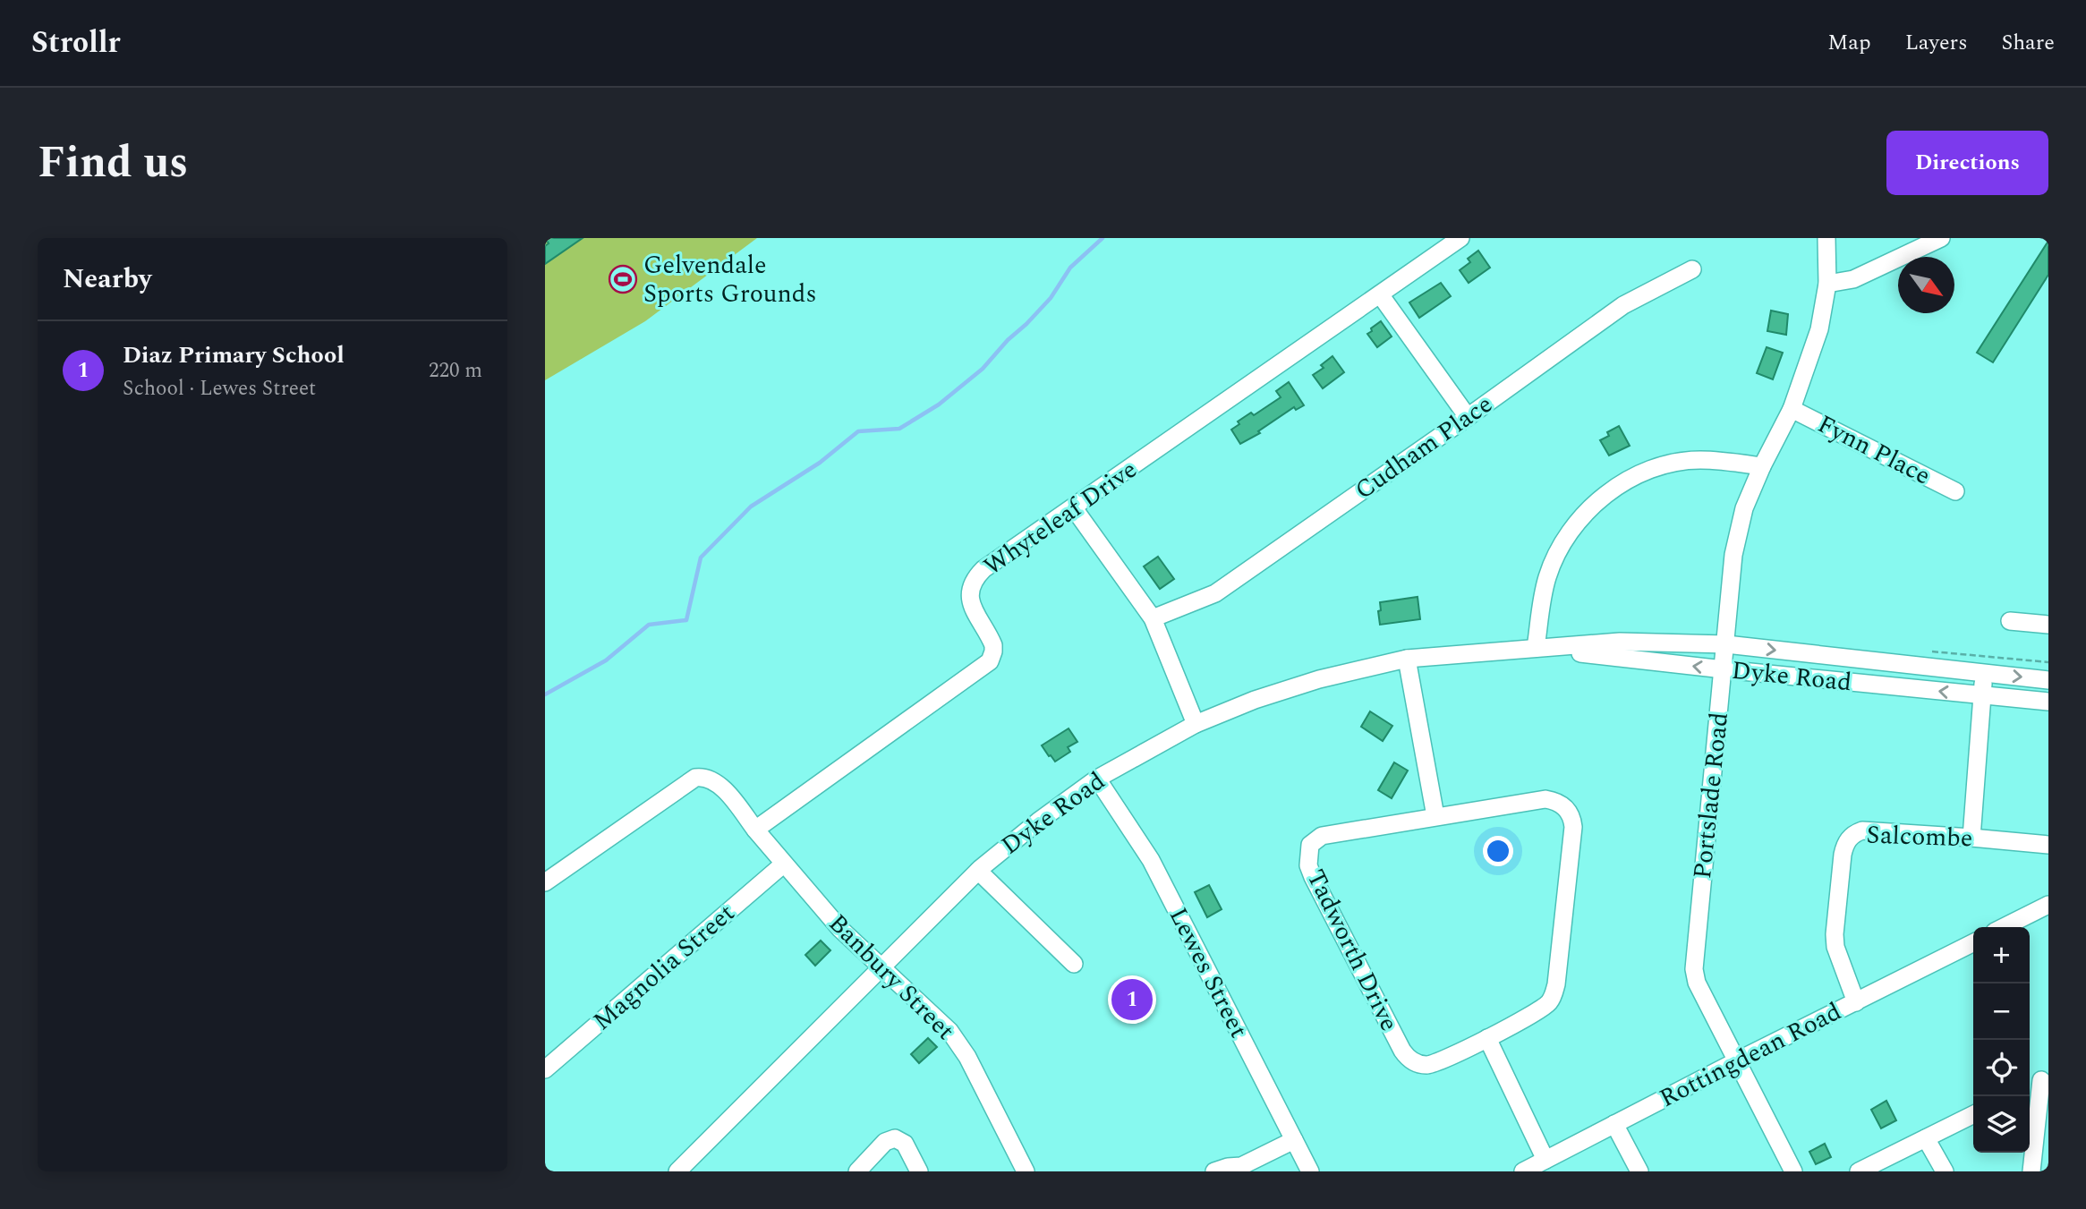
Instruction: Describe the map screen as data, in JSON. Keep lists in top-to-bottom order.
{
  "streets": {
    "street": [
      "Cudham Place",
      "Fynn Place",
      "Whyteleaf Drive",
      "Dyke Road",
      "Portslade Road",
      "Salcombe",
      "Tadworth Drive",
      "Magnolia Street",
      "Lewes Street",
      "Banbury Street",
      "Rottingdean Road"
    ]
  },
  "crossings": [
    ["Fynn Place", "Portslade Road"],
    ["Whyteleaf Drive", "Banbury Street"],
    ["Dyke Road", "Portslade Road"],
    ["Dyke Road", "Lewes Street"],
    ["Dyke Road", "Banbury Street"],
    ["Portslade Road", "Rottingdean Road"],
    ["Salcombe", "Rottingdean Road"],
    ["Magnolia Street", "Banbury Street"]
  ],
  "places": {
    "sports": ["Gelvendale Sports Grounds"]
  },
  "north": "bottom right",
  "page": {
    "header": "Strollr",
    "nav": ["Map", "Layers", "Share"],
    "title": "Find us",
    "buttons": "Directions",
    "heading": "Nearby",
    "list": [
      {
        "mark": "1",
        "name": "Diaz Primary School",
        "note": "School · Lewes Street",
        "value": "220 m"
      }
    ],
    "map_buttons": ["+", "−"],
    "pins": "1"
  }
}
